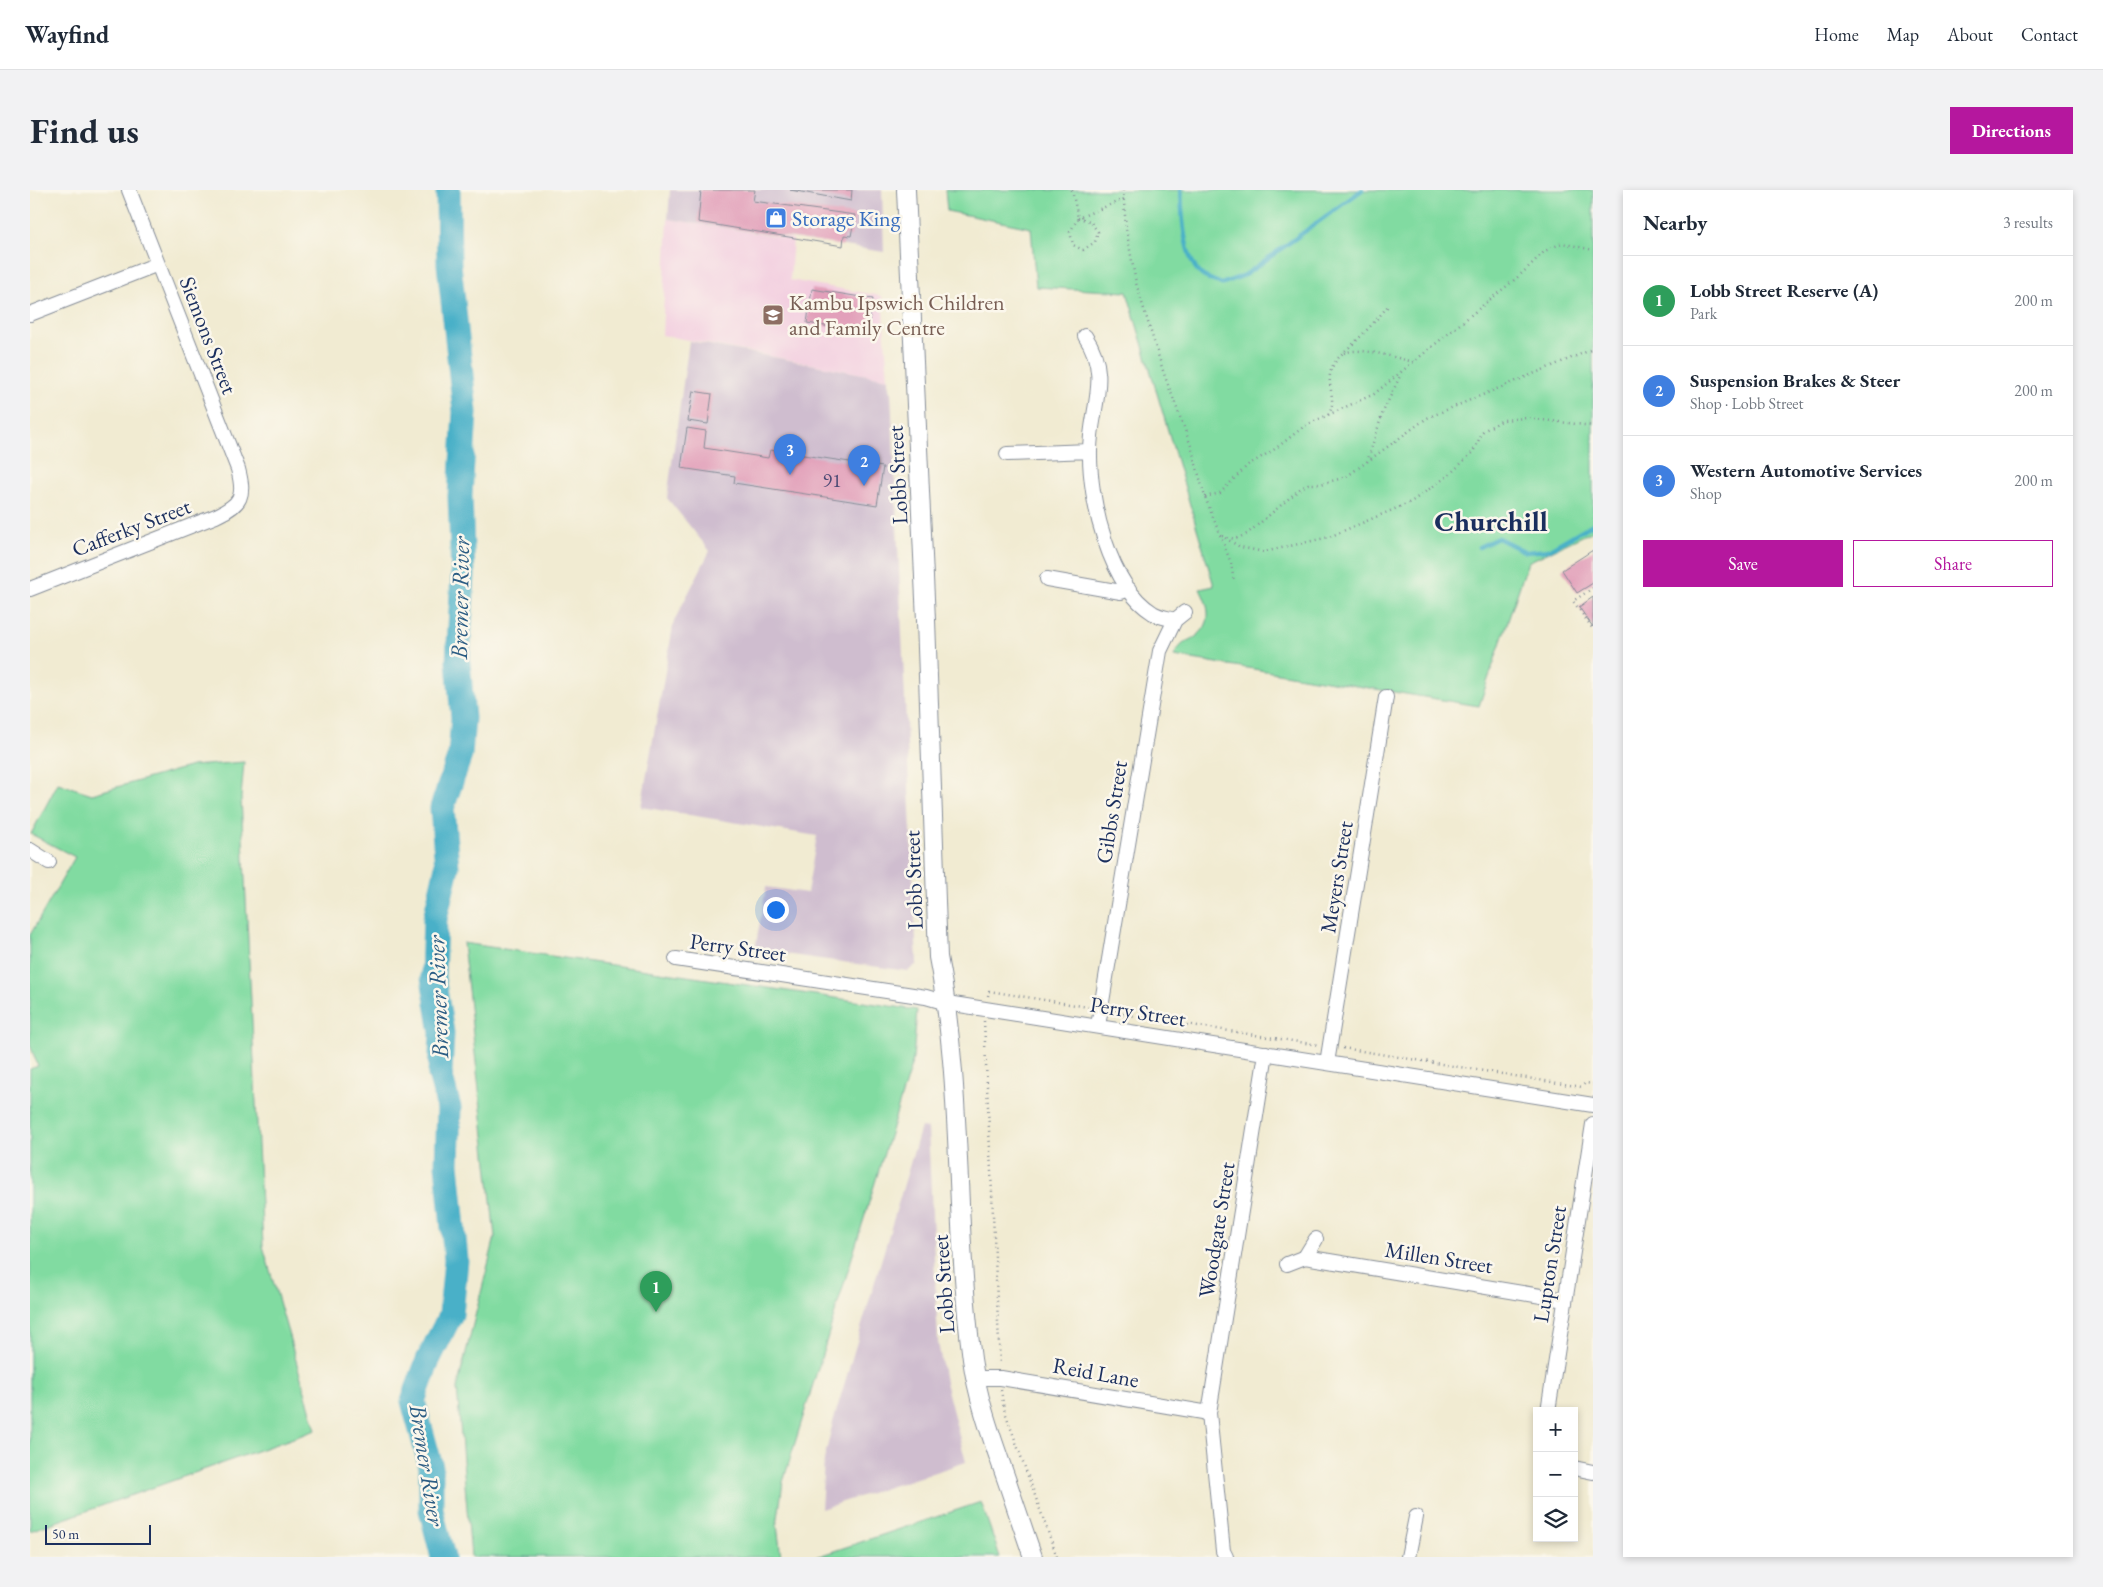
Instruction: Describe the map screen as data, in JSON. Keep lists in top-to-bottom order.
{
  "streets": {
    "main road": ["Lobb Street"],
    "street": [
      "Siemons Street",
      "Cafferky Street",
      "Gibbs Street",
      "Meyers Street",
      "Perry Street",
      "Woodgate Street",
      "Millen Street",
      "Lupton Street",
      "Reid Lane"
    ]
  },
  "crossings": [
    ["Siemons Street", "Cafferky Street"],
    ["Lobb Street", "Perry Street"],
    ["Lobb Street", "Reid Lane"],
    ["Gibbs Street", "Perry Street"],
    ["Meyers Street", "Perry Street"],
    ["Perry Street", "Woodgate Street"],
    ["Woodgate Street", "Reid Lane"],
    ["Millen Street", "Lupton Street"]
  ],
  "districts": ["Churchill"],
  "water": ["Bremer River"],
  "places": {
    "shop": ["Storage King"],
    "school or university": ["Kambu Ipswich Children and Family Centre"]
  },
  "house_numbers": ["91"],
  "scale_bar": "50 m",
  "page": {
    "header": "Wayfind",
    "nav": [
      "Home",
      "Map",
      "About",
      "Contact"
    ],
    "buttons": [
      "Directions",
      ["Save", "Share"]
    ],
    "title": "Find us",
    "heading": ["Nearby", "3 results"],
    "list": [
      {
        "mark": "1",
        "name": "Lobb Street Reserve (A)",
        "note": "Park",
        "value": "200 m"
      },
      {
        "mark": "2",
        "name": "Suspension Brakes & Steer",
        "note": "Shop · Lobb Street",
        "value": "200 m"
      },
      {
        "mark": "3",
        "name": "Western Automotive Services",
        "note": "Shop",
        "value": "200 m"
      }
    ],
    "pins": ["3", "2", "1"],
    "map_buttons": ["+", "−"],
    "scale": "50 m"
  }
}
